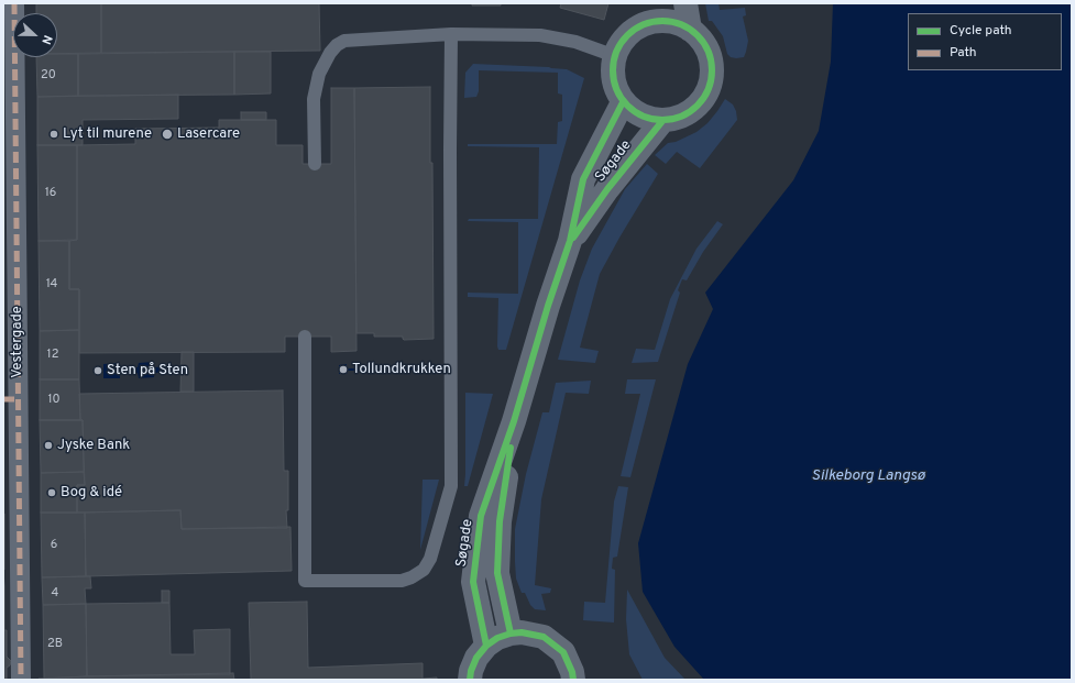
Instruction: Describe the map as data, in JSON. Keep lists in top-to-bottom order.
{
  "streets": {
    "street": ["Søgade", "Vestergade"]
  },
  "water": ["Silkeborg Langsø"],
  "places": [
    "Lyt til murene",
    "Lasercare",
    "Tollundkrukken",
    "Sten på Sten",
    "Jyske Bank",
    "Bog & idé"
  ],
  "house_numbers": [
    "20",
    "16",
    "14",
    "12",
    "10",
    "6",
    "4",
    "2B"
  ],
  "legend": ["Cycle path", "Path"],
  "north": "right"
}
